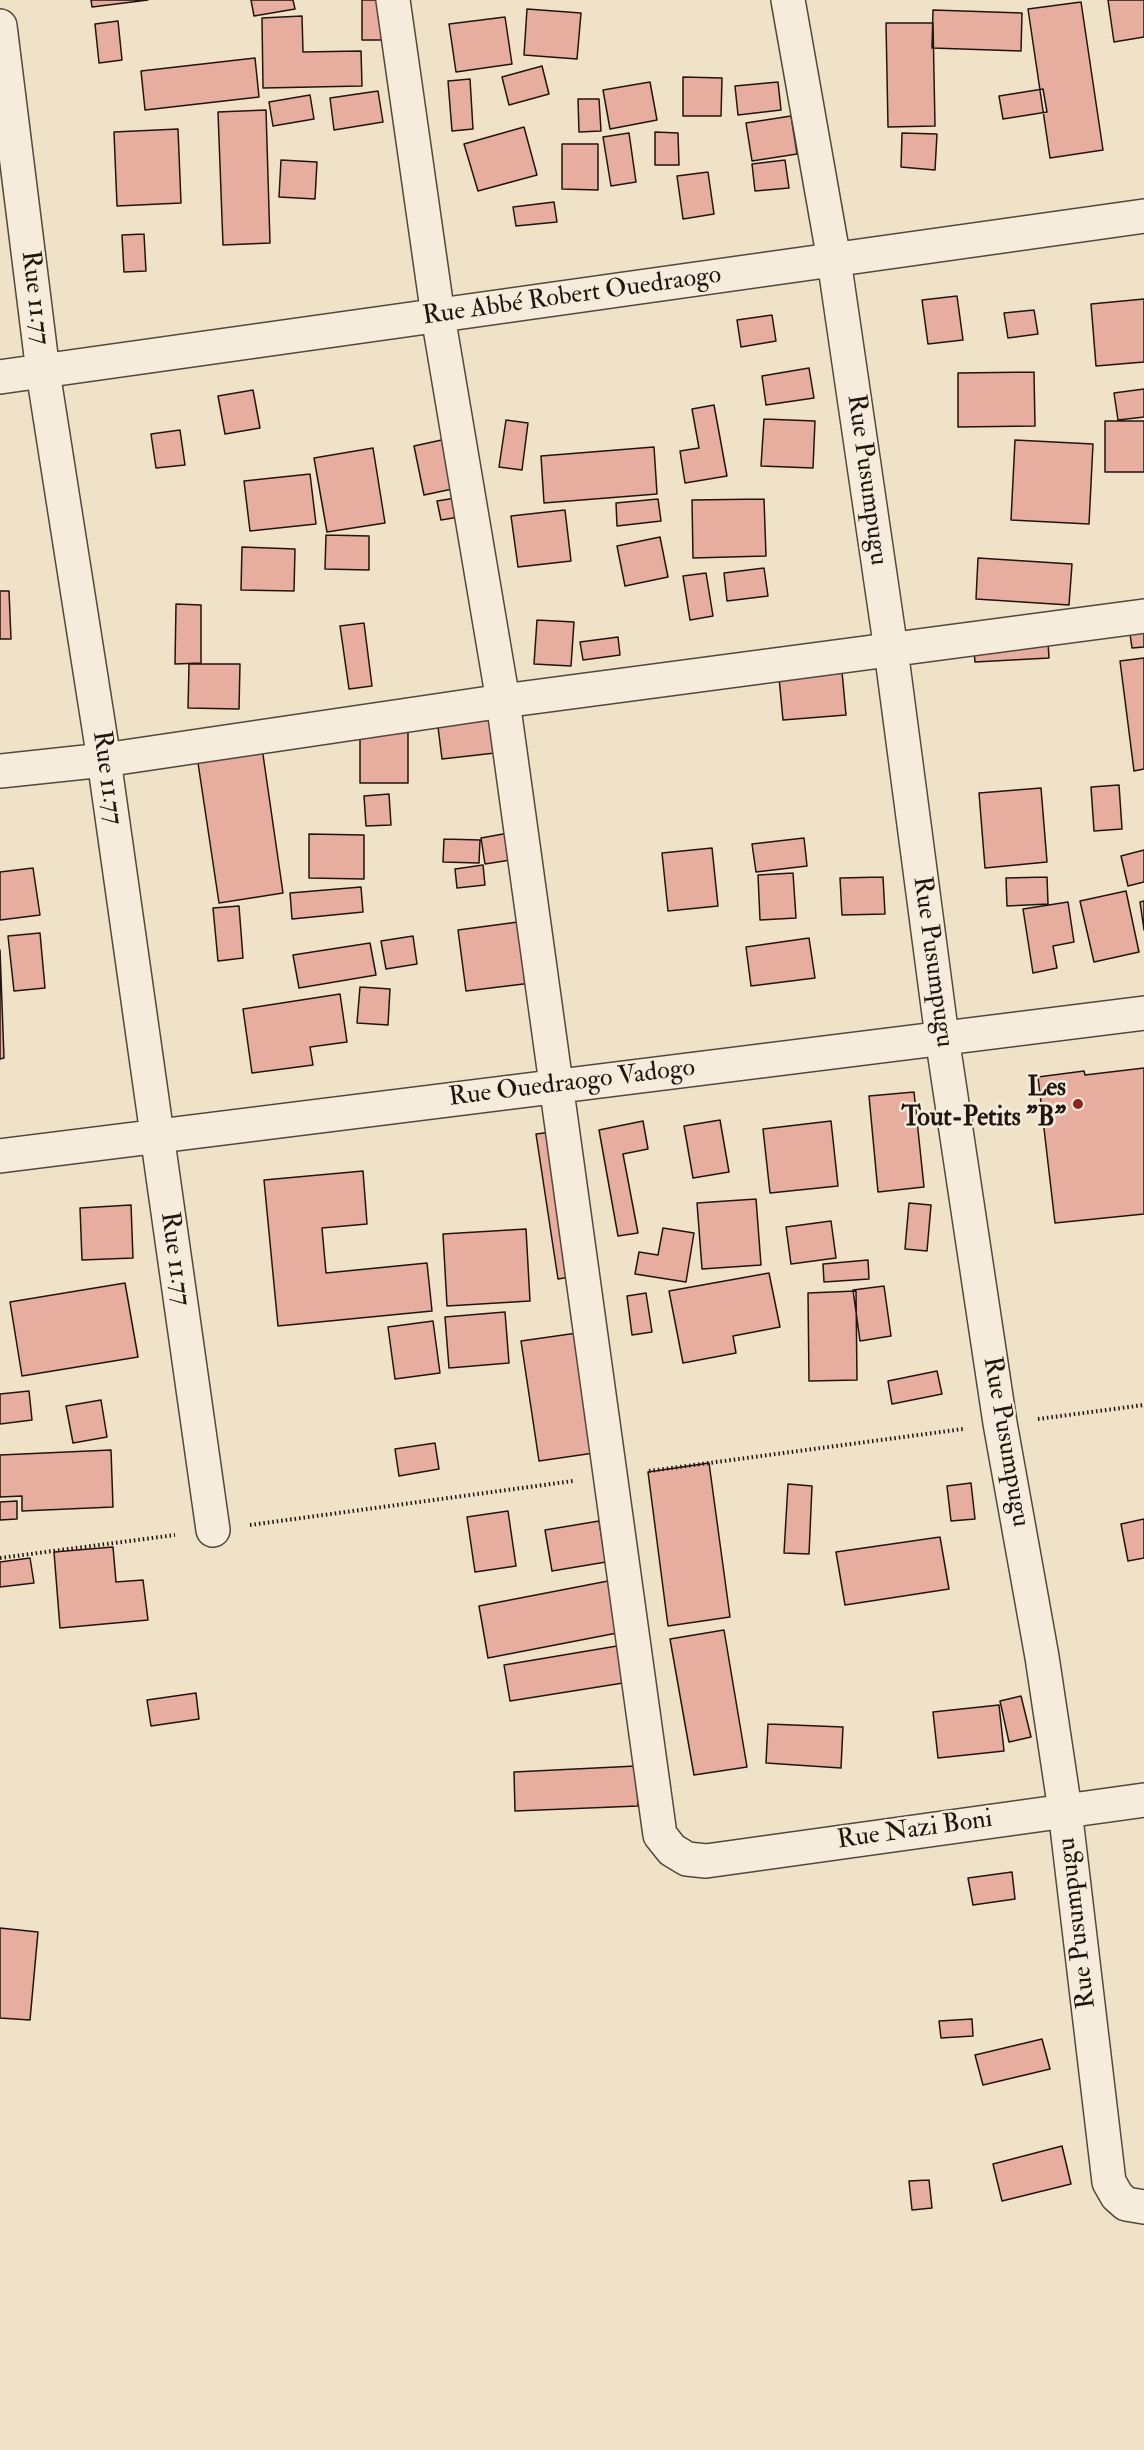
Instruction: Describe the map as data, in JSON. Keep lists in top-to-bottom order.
{
  "streets": {
    "street": [
      "Rue Abbé Robert Ouedraogo",
      "Rue 11.77",
      "Rue Pusumpugu",
      "Rue Ouedraogo Vadogo",
      "Rue Nazi Boni"
    ]
  },
  "crossings": [
    ["Rue Abbé Robert Ouedraogo", "Rue 11.77"],
    ["Rue Abbé Robert Ouedraogo", "Rue Pusumpugu"],
    ["Rue 11.77", "Rue Ouedraogo Vadogo"],
    ["Rue Pusumpugu", "Rue Ouedraogo Vadogo"],
    ["Rue Pusumpugu", "Rue Nazi Boni"],
    ["Rue Ouedraogo Vadogo", "Rue Nazi Boni"]
  ],
  "places": ["Les Tout-Petits \"B\""]
}
